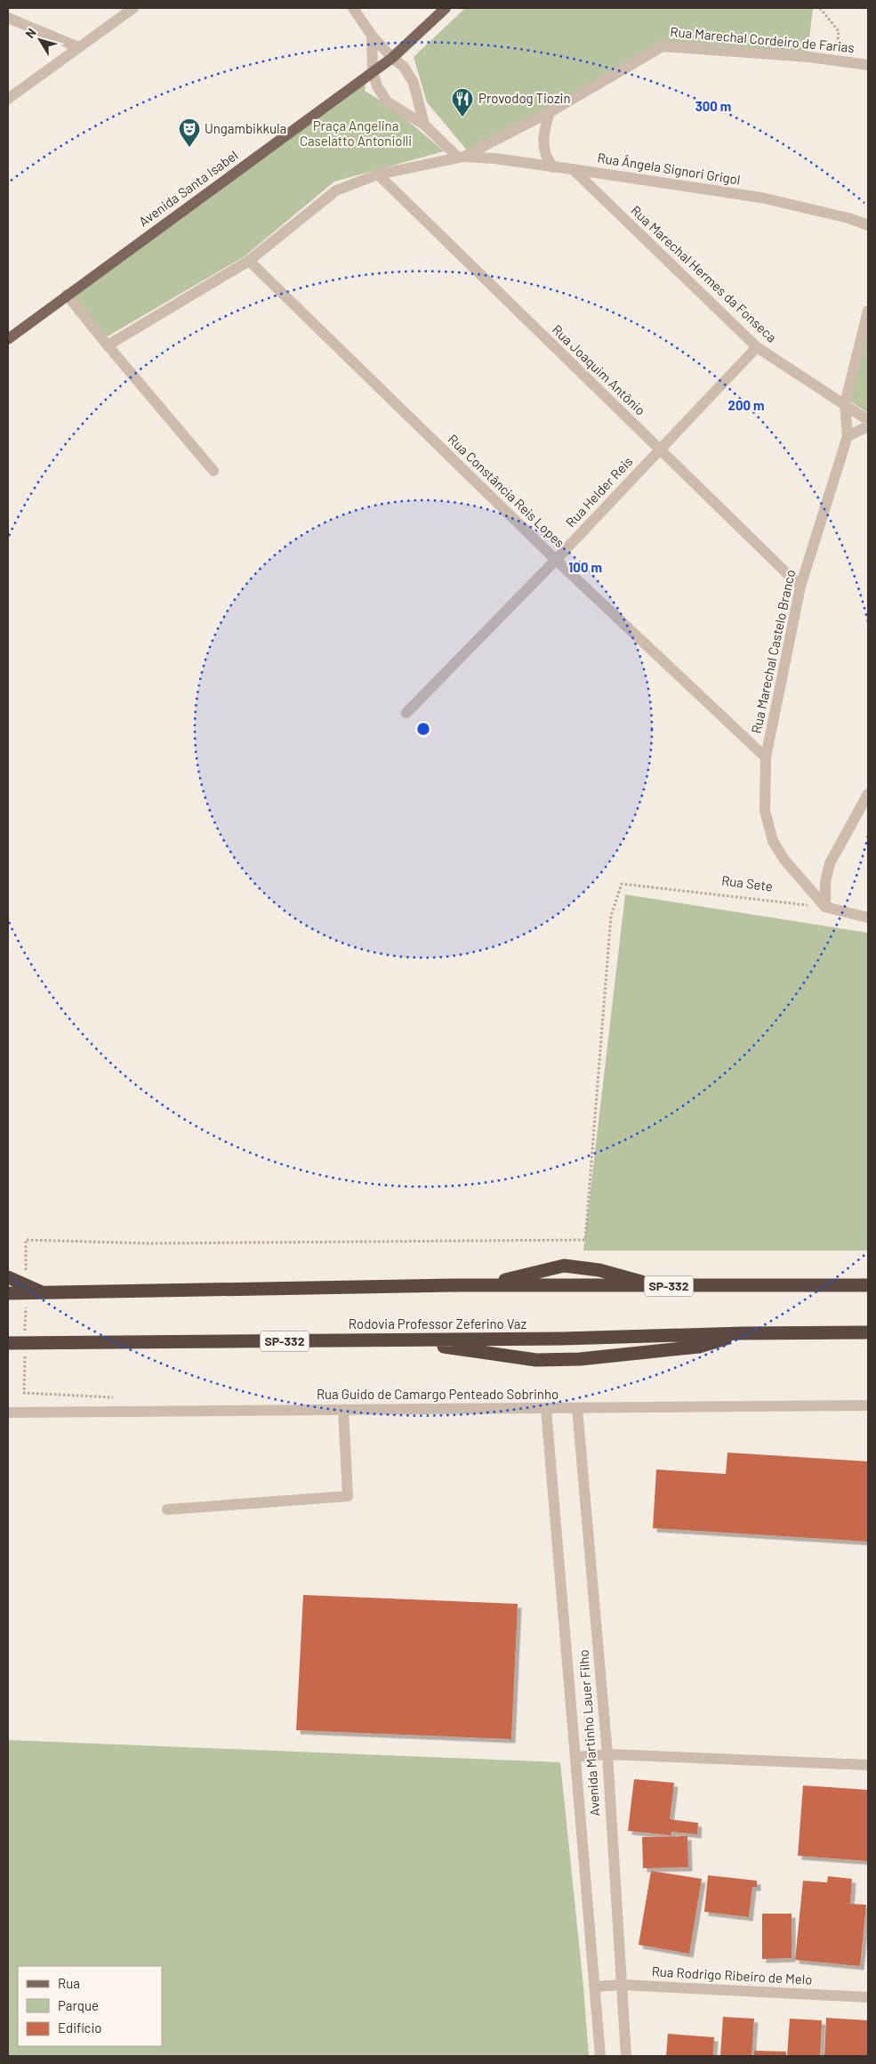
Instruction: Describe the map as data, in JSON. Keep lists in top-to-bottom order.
{
  "streets": {
    "highway": ["SP-332", "Rodovia Professor Zeferino Vaz"],
    "main road": ["Avenida Santa Isabel"],
    "street": [
      "Rua Marechal Cordeiro de Farias",
      "Rua Ângela Signori Grigol",
      "Rua Marechal Hermes da Fonseca",
      "Rua Joaquim Antônio",
      "Rua Constância Reis Lopes",
      "Rua Helder Reis",
      "Rua Marechal Castelo Branco",
      "Rua Guido de Camargo Penteado Sobrinho",
      "Avenida Martinho Lauer Filho",
      "Rua Rodrigo Ribeiro de Melo"
    ],
    "path": ["Rua Sete"]
  },
  "crossings": [
    ["Rua Marechal Cordeiro de Farias", "Rua Ângela Signori Grigol"],
    ["Rua Marechal Cordeiro de Farias", "Rua Joaquim Antônio"],
    ["Rua Marechal Cordeiro de Farias", "Rua Constância Reis Lopes"],
    ["Rua Ângela Signori Grigol", "Rua Marechal Hermes da Fonseca"],
    ["Rua Marechal Hermes da Fonseca", "Rua Helder Reis"],
    ["Rua Marechal Hermes da Fonseca", "Rua Marechal Castelo Branco"],
    ["Rua Joaquim Antônio", "Rua Helder Reis"],
    ["Rua Joaquim Antônio", "Rua Marechal Castelo Branco"],
    ["Rua Constância Reis Lopes", "Rua Helder Reis"],
    ["Rua Constância Reis Lopes", "Rua Marechal Castelo Branco"],
    ["Rua Marechal Castelo Branco", "Rua Sete"],
    ["Rua Guido de Camargo Penteado Sobrinho", "Avenida Martinho Lauer Filho"],
    ["Avenida Martinho Lauer Filho", "Rua Rodrigo Ribeiro de Melo"]
  ],
  "parks": ["Praça Angelina Caselatto Antoniolli"],
  "places": {
    "restaurant": ["Provodog Tiozin"],
    "theatre": ["Ungambikkula"]
  },
  "legend": ["Rua", "Parque", "Edifício"],
  "north": "top left",
  "rings": ["300 m", "200 m", "100 m"]
}
